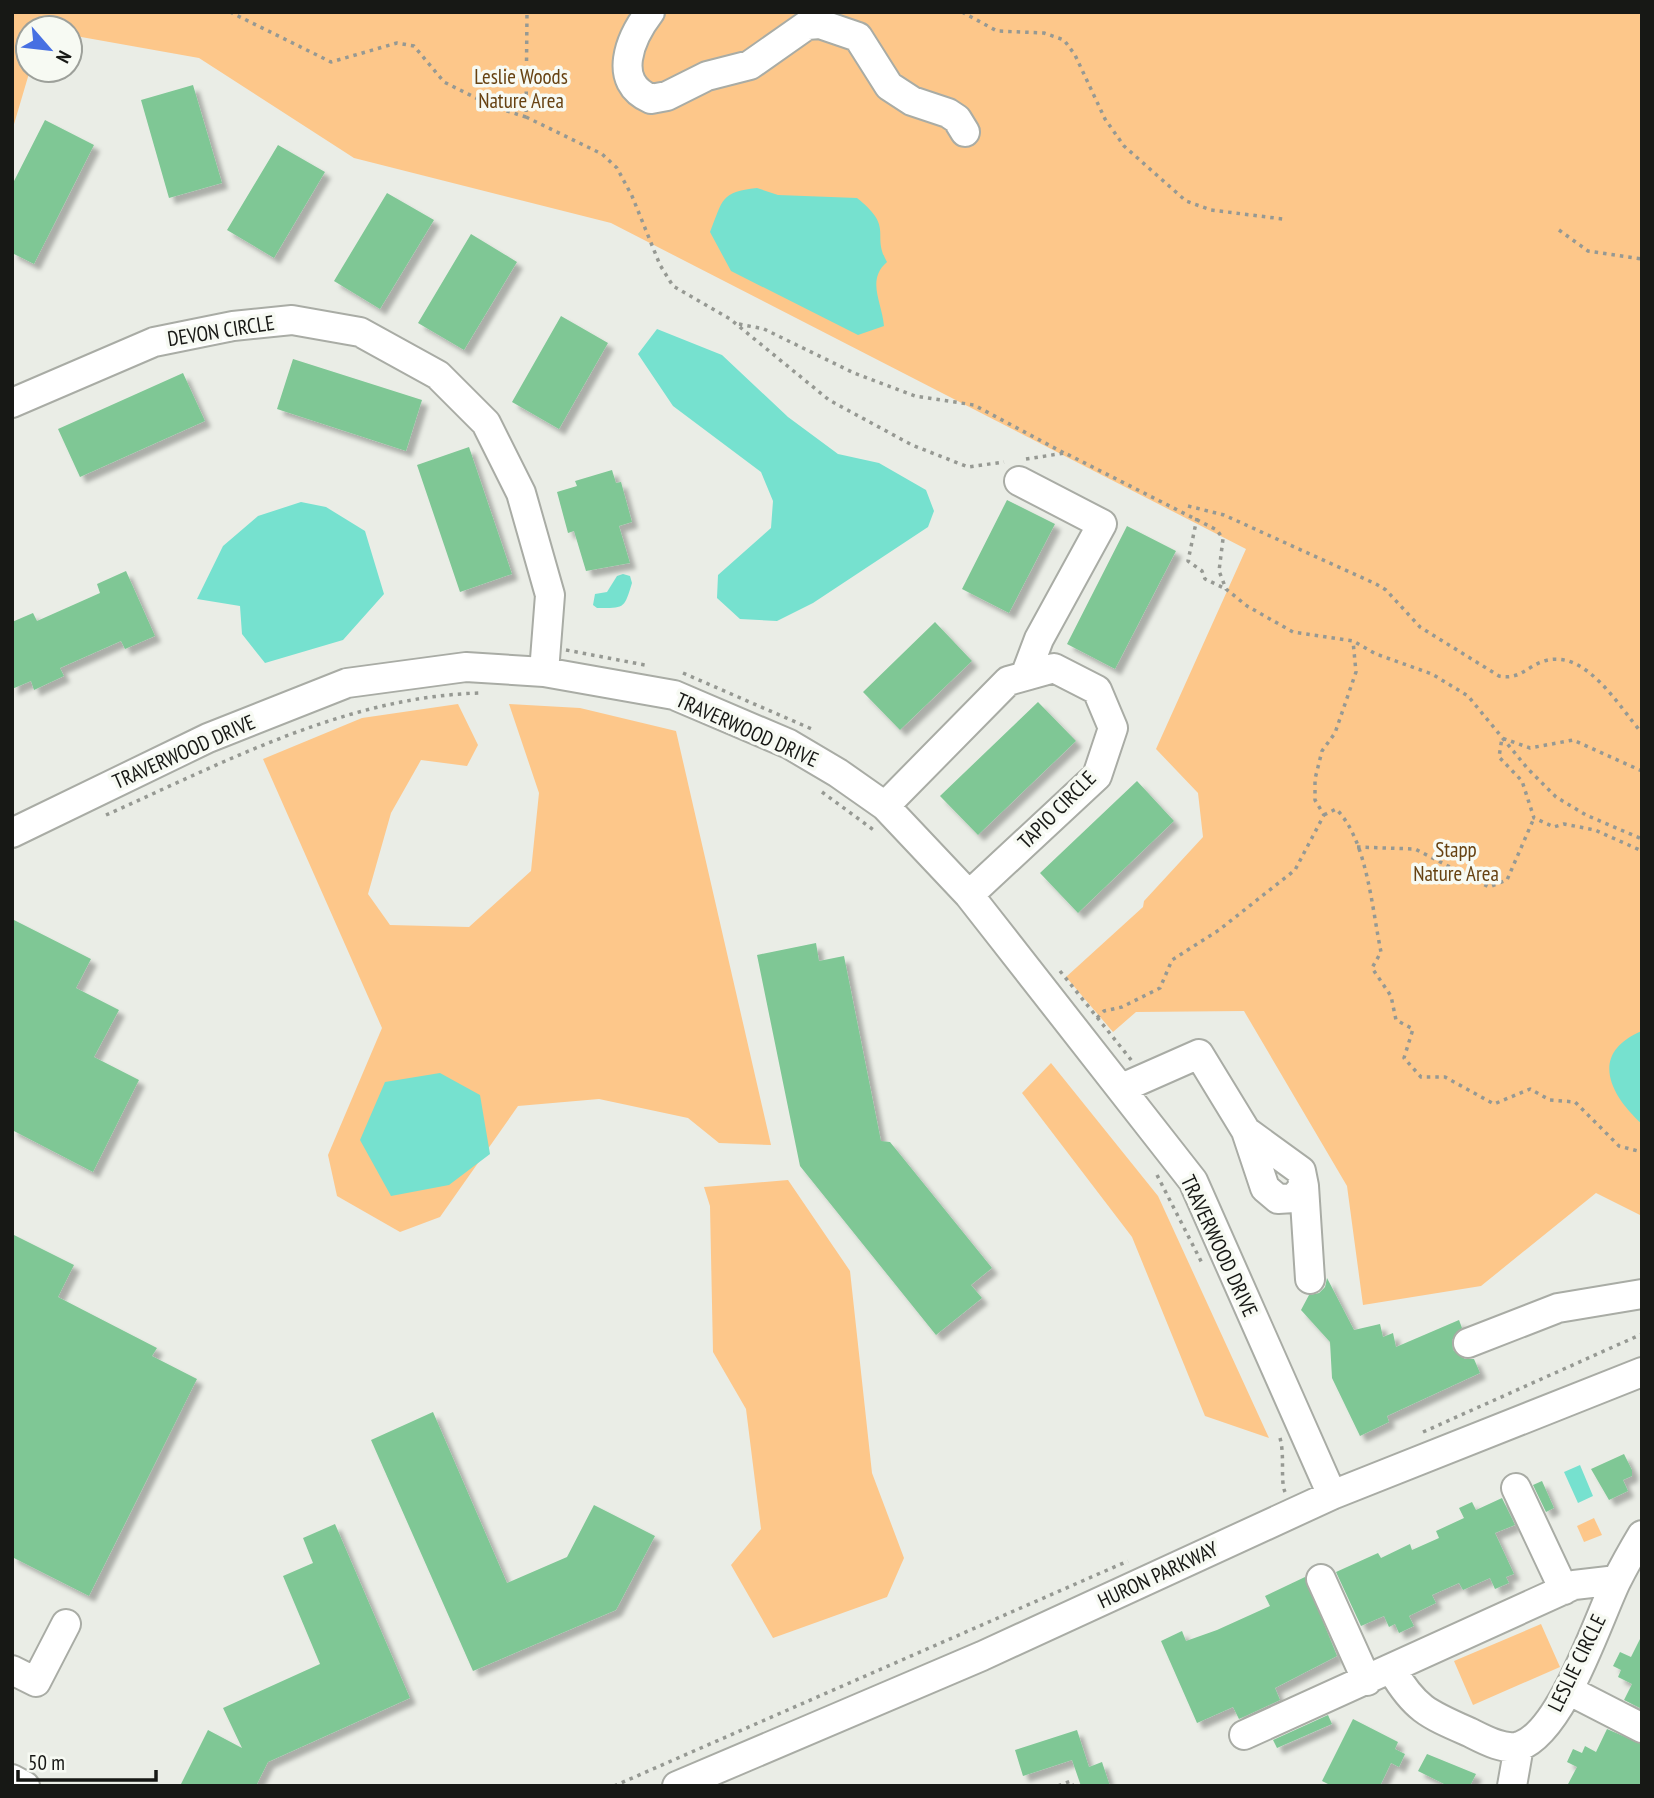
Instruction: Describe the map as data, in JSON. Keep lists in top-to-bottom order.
{
  "streets": {
    "street": [
      "DEVON CIRCLE",
      "TRAVERWOOD DRIVE",
      "TAPIO CIRCLE",
      "HURON PARKWAY",
      "LESLIE CIRCLE"
    ]
  },
  "crossings": [
    ["DEVON CIRCLE", "TRAVERWOOD DRIVE"],
    ["TRAVERWOOD DRIVE", "TAPIO CIRCLE"],
    ["TRAVERWOOD DRIVE", "HURON PARKWAY"]
  ],
  "parks": ["Leslie Woods Nature Area", "Stapp Nature Area"],
  "scale_bar": "50 m",
  "north": "bottom right"
}
